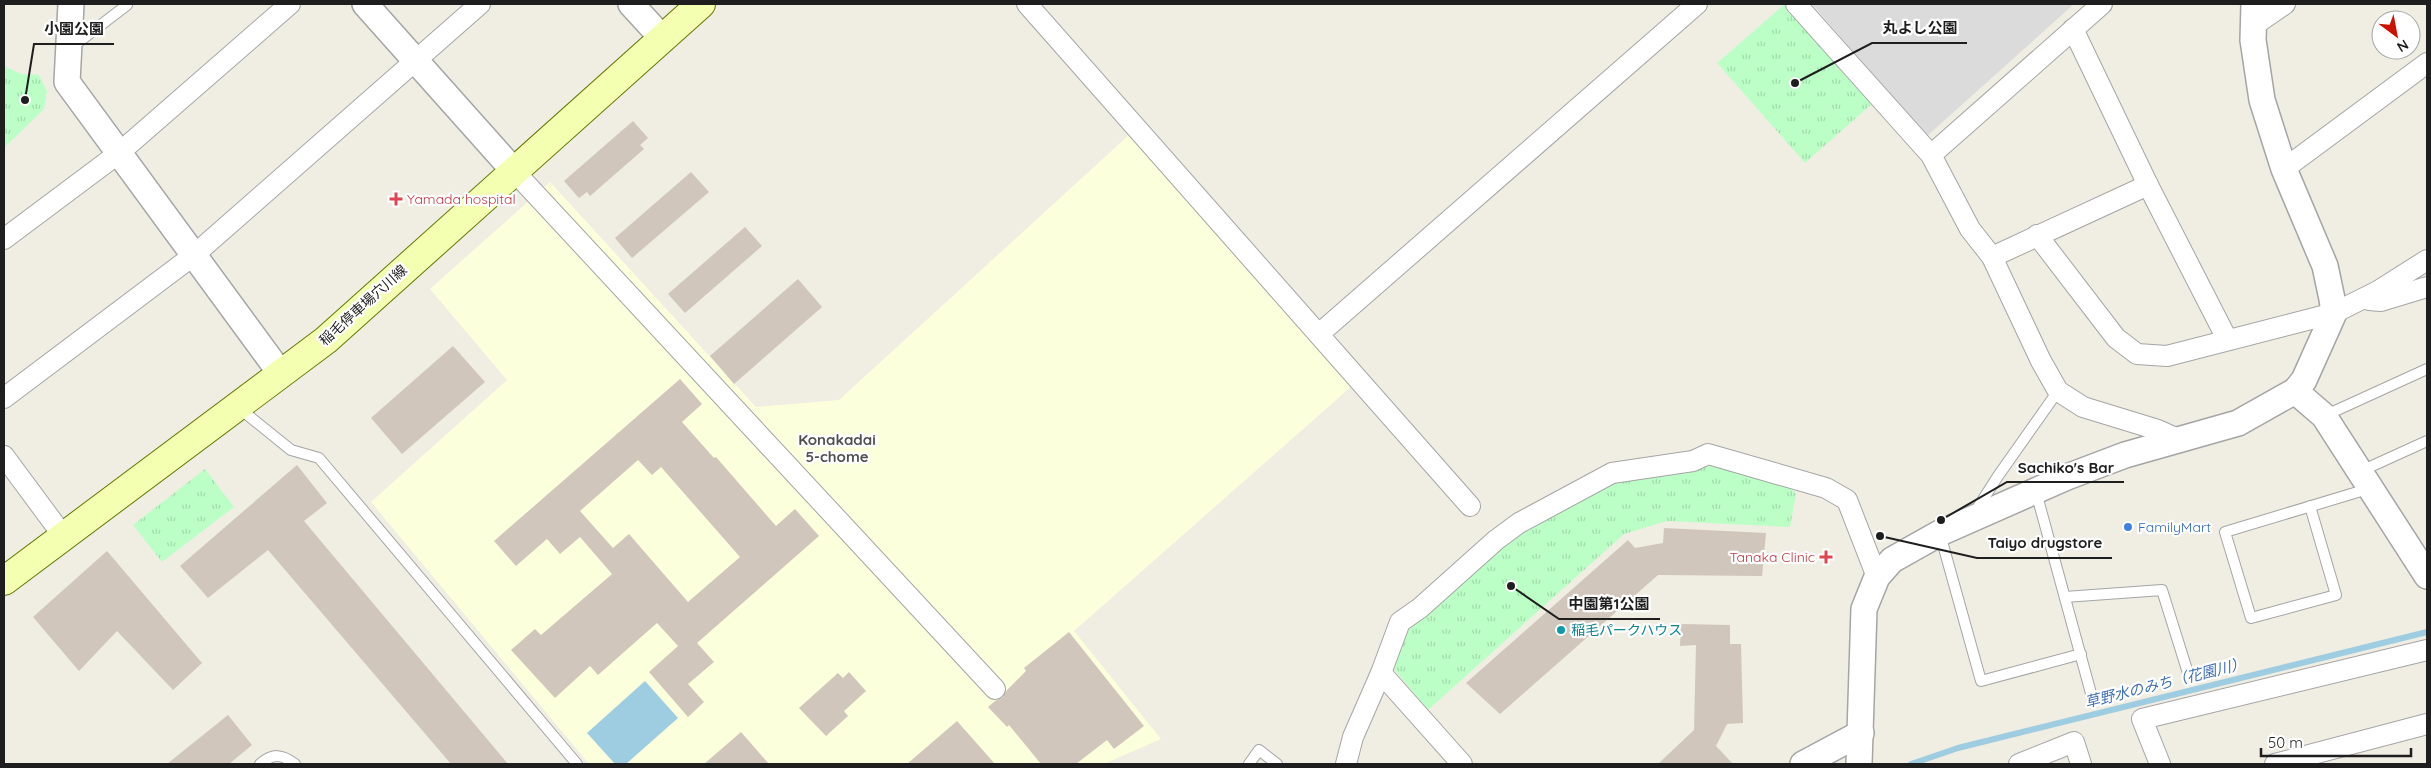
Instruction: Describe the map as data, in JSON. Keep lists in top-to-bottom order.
{
  "streets": {
    "main road": ["稲毛停車場穴川線"]
  },
  "districts": ["Konakadai 5-chome"],
  "water": ["草野水のみち（花園川）"],
  "places": {
    "other": [
      "丸よし公園",
      "小園公園",
      "Sachiko's Bar",
      "FamilyMart",
      "Taiyo drugstore",
      "中園第1公園",
      "稲毛パークハウス"
    ],
    "health": ["Yamada hospital", "Tanaka Clinic"]
  },
  "scale_bar": "50 m",
  "north": "bottom right"
}
